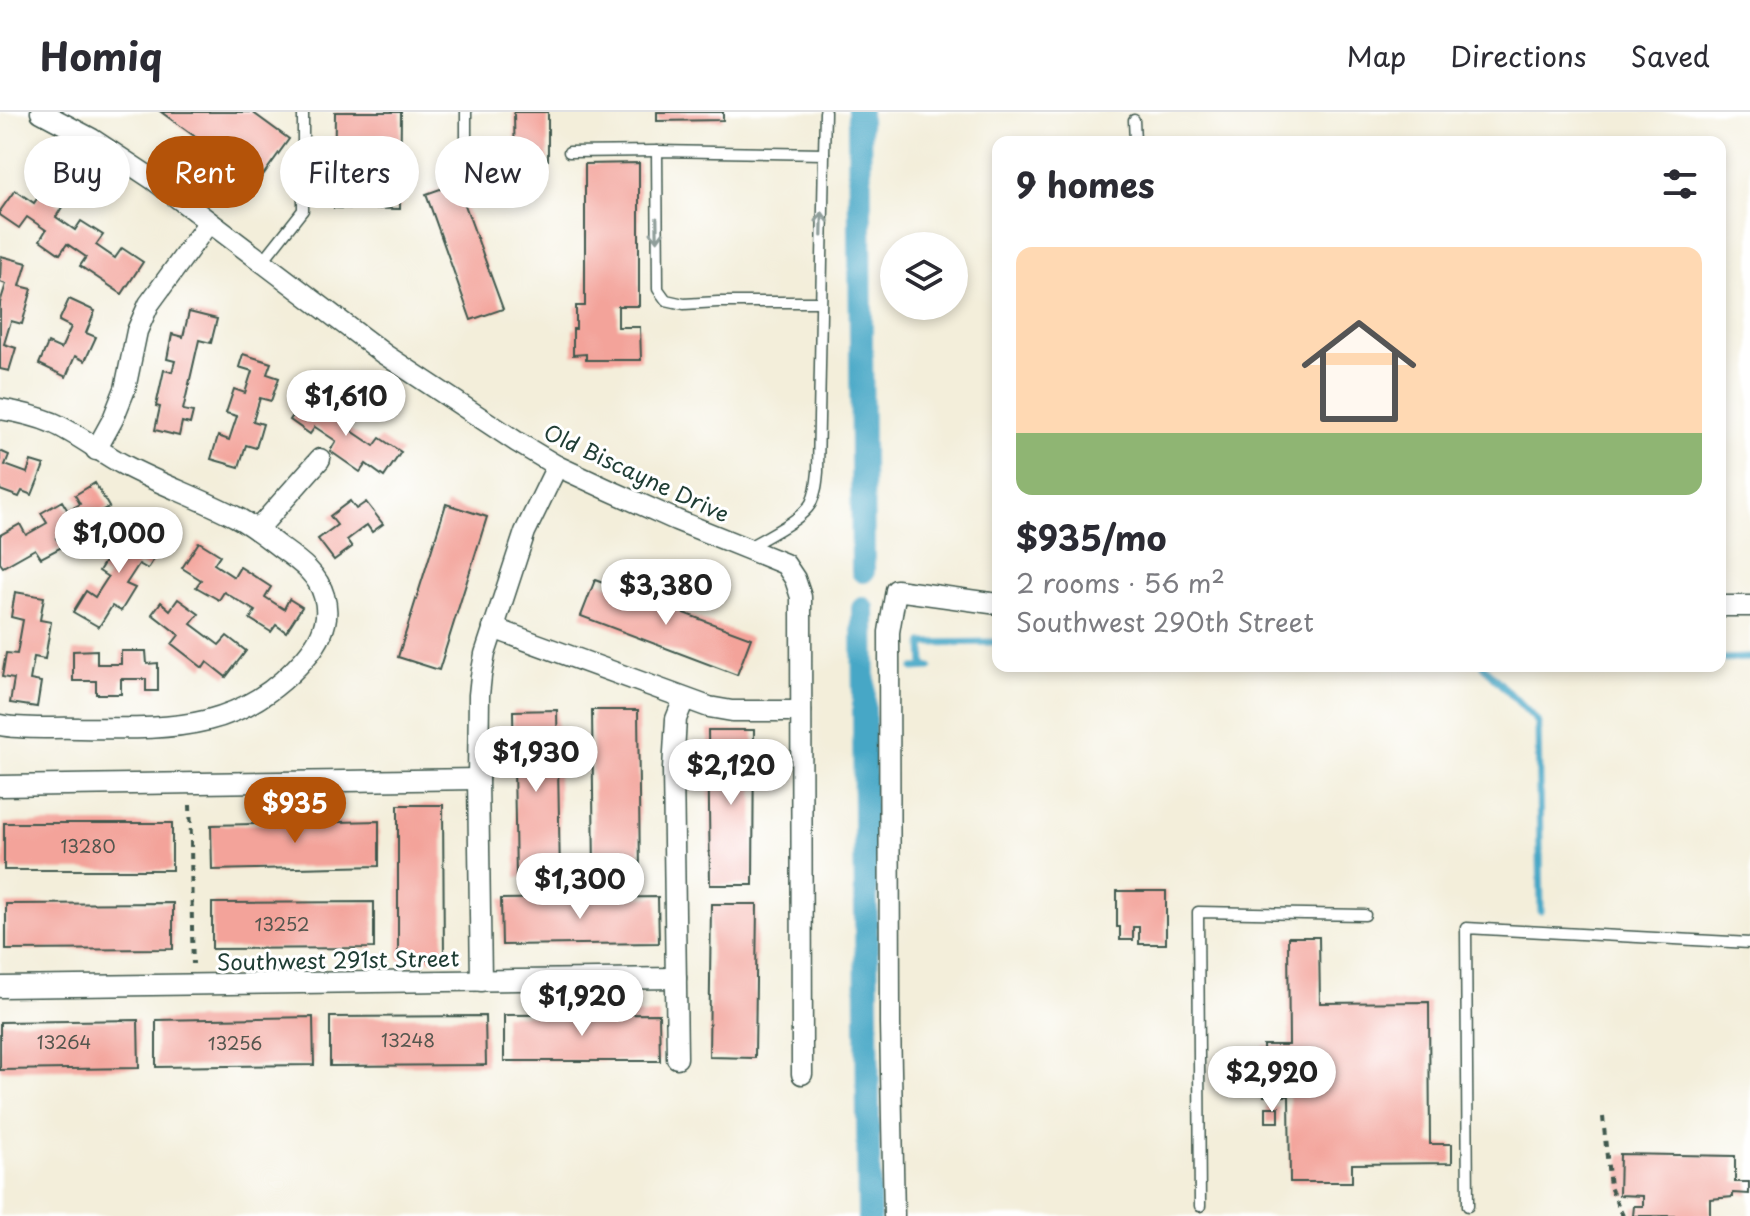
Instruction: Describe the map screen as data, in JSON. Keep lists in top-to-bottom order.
{
  "streets": {
    "street": ["Old Biscayne Drive", "Southwest 291st Street"]
  },
  "house_numbers": [
    "13280",
    "13252",
    "13248",
    "13264",
    "13256"
  ],
  "page": {
    "header": "Homiq",
    "nav": ["Map", "Directions", "Saved"],
    "chip": [
      "Buy",
      "Rent",
      "Filters",
      "New"
    ],
    "heading": "9 homes",
    "list": [
      {
        "name": "$935/mo",
        "note": "2 rooms · 56 m² · Southwest 290th Street"
      }
    ],
    "price": [
      "$1,610",
      "$1,000",
      "$3,380",
      "$1,930",
      "$2,120",
      "$935",
      "$1,300",
      "$1,920",
      "$2,920"
    ]
  }
}
